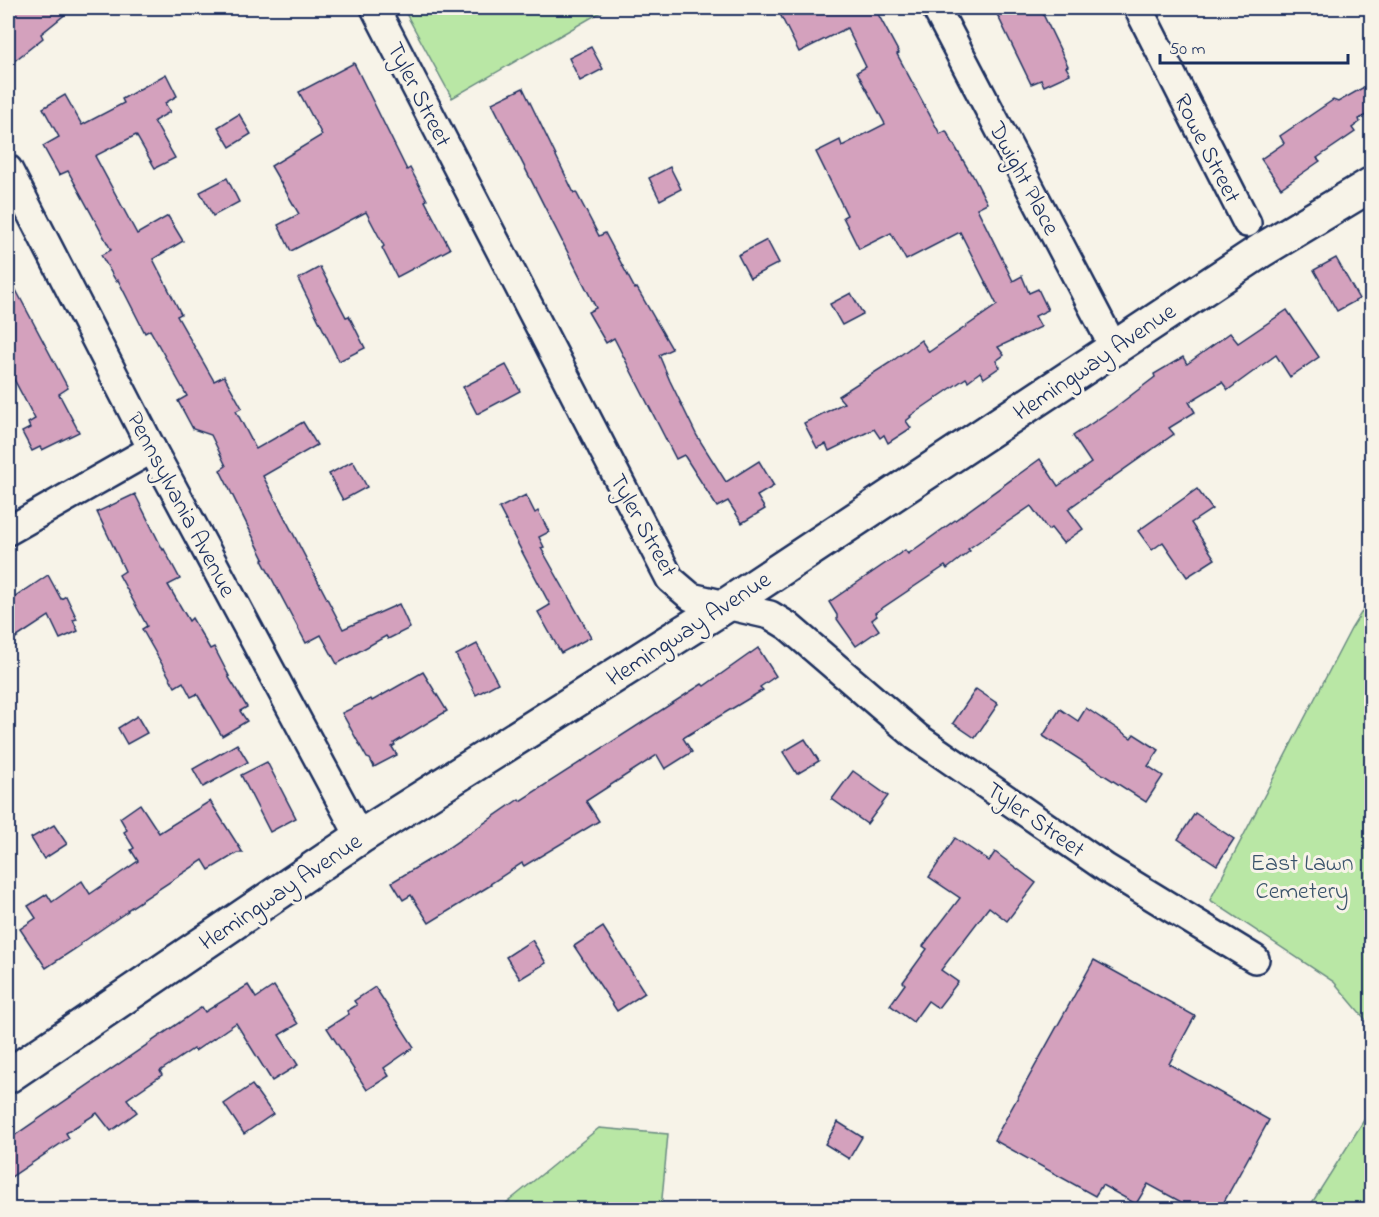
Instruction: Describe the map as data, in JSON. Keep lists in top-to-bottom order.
{
  "streets": {
    "main road": ["Hemingway Avenue"],
    "street": [
      "Tyler Street",
      "Rowe Street",
      "Dwight Place",
      "Pennsylvania Avenue"
    ]
  },
  "crossings": [
    ["Tyler Street", "Hemingway Avenue"],
    ["Dwight Place", "Hemingway Avenue"],
    ["Hemingway Avenue", "Pennsylvania Avenue"]
  ],
  "parks": ["East Lawn Cemetery"],
  "scale_bar": "50 m"
}
